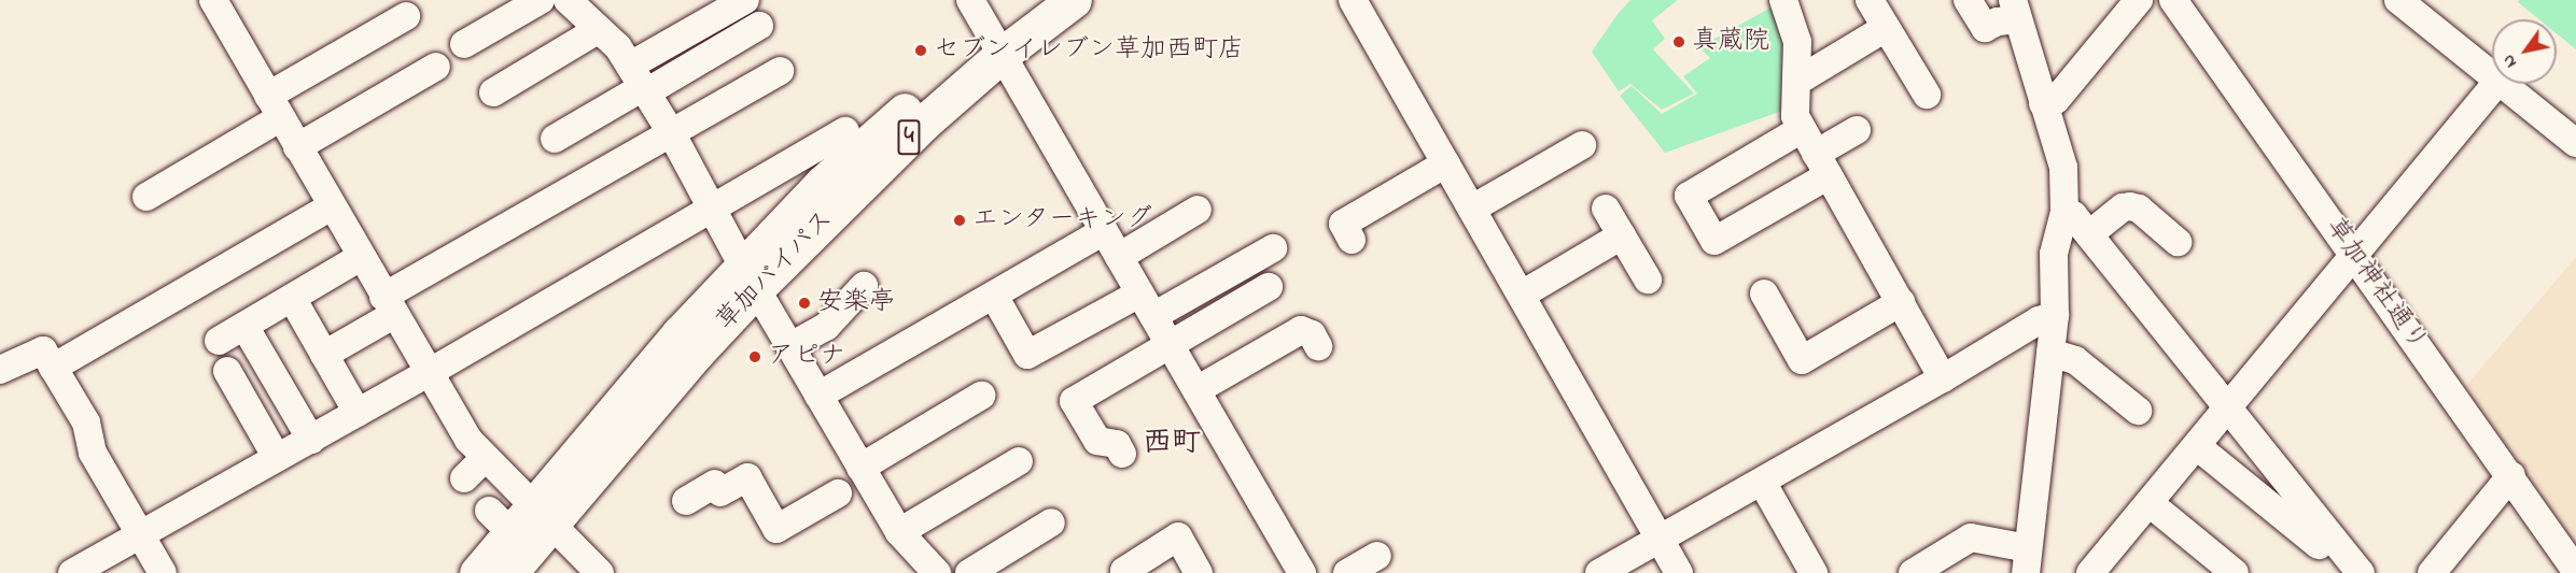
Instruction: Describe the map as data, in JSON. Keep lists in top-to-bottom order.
{
  "streets": {
    "highway": ["4", "草加バイパス"],
    "street": ["草加神社通り"]
  },
  "districts": ["西町"],
  "places": [
    "真蔵院",
    "セブンイレブン草加西町店",
    "エンターキング",
    "安楽亭",
    "アピナ"
  ],
  "north": "bottom left"
}
